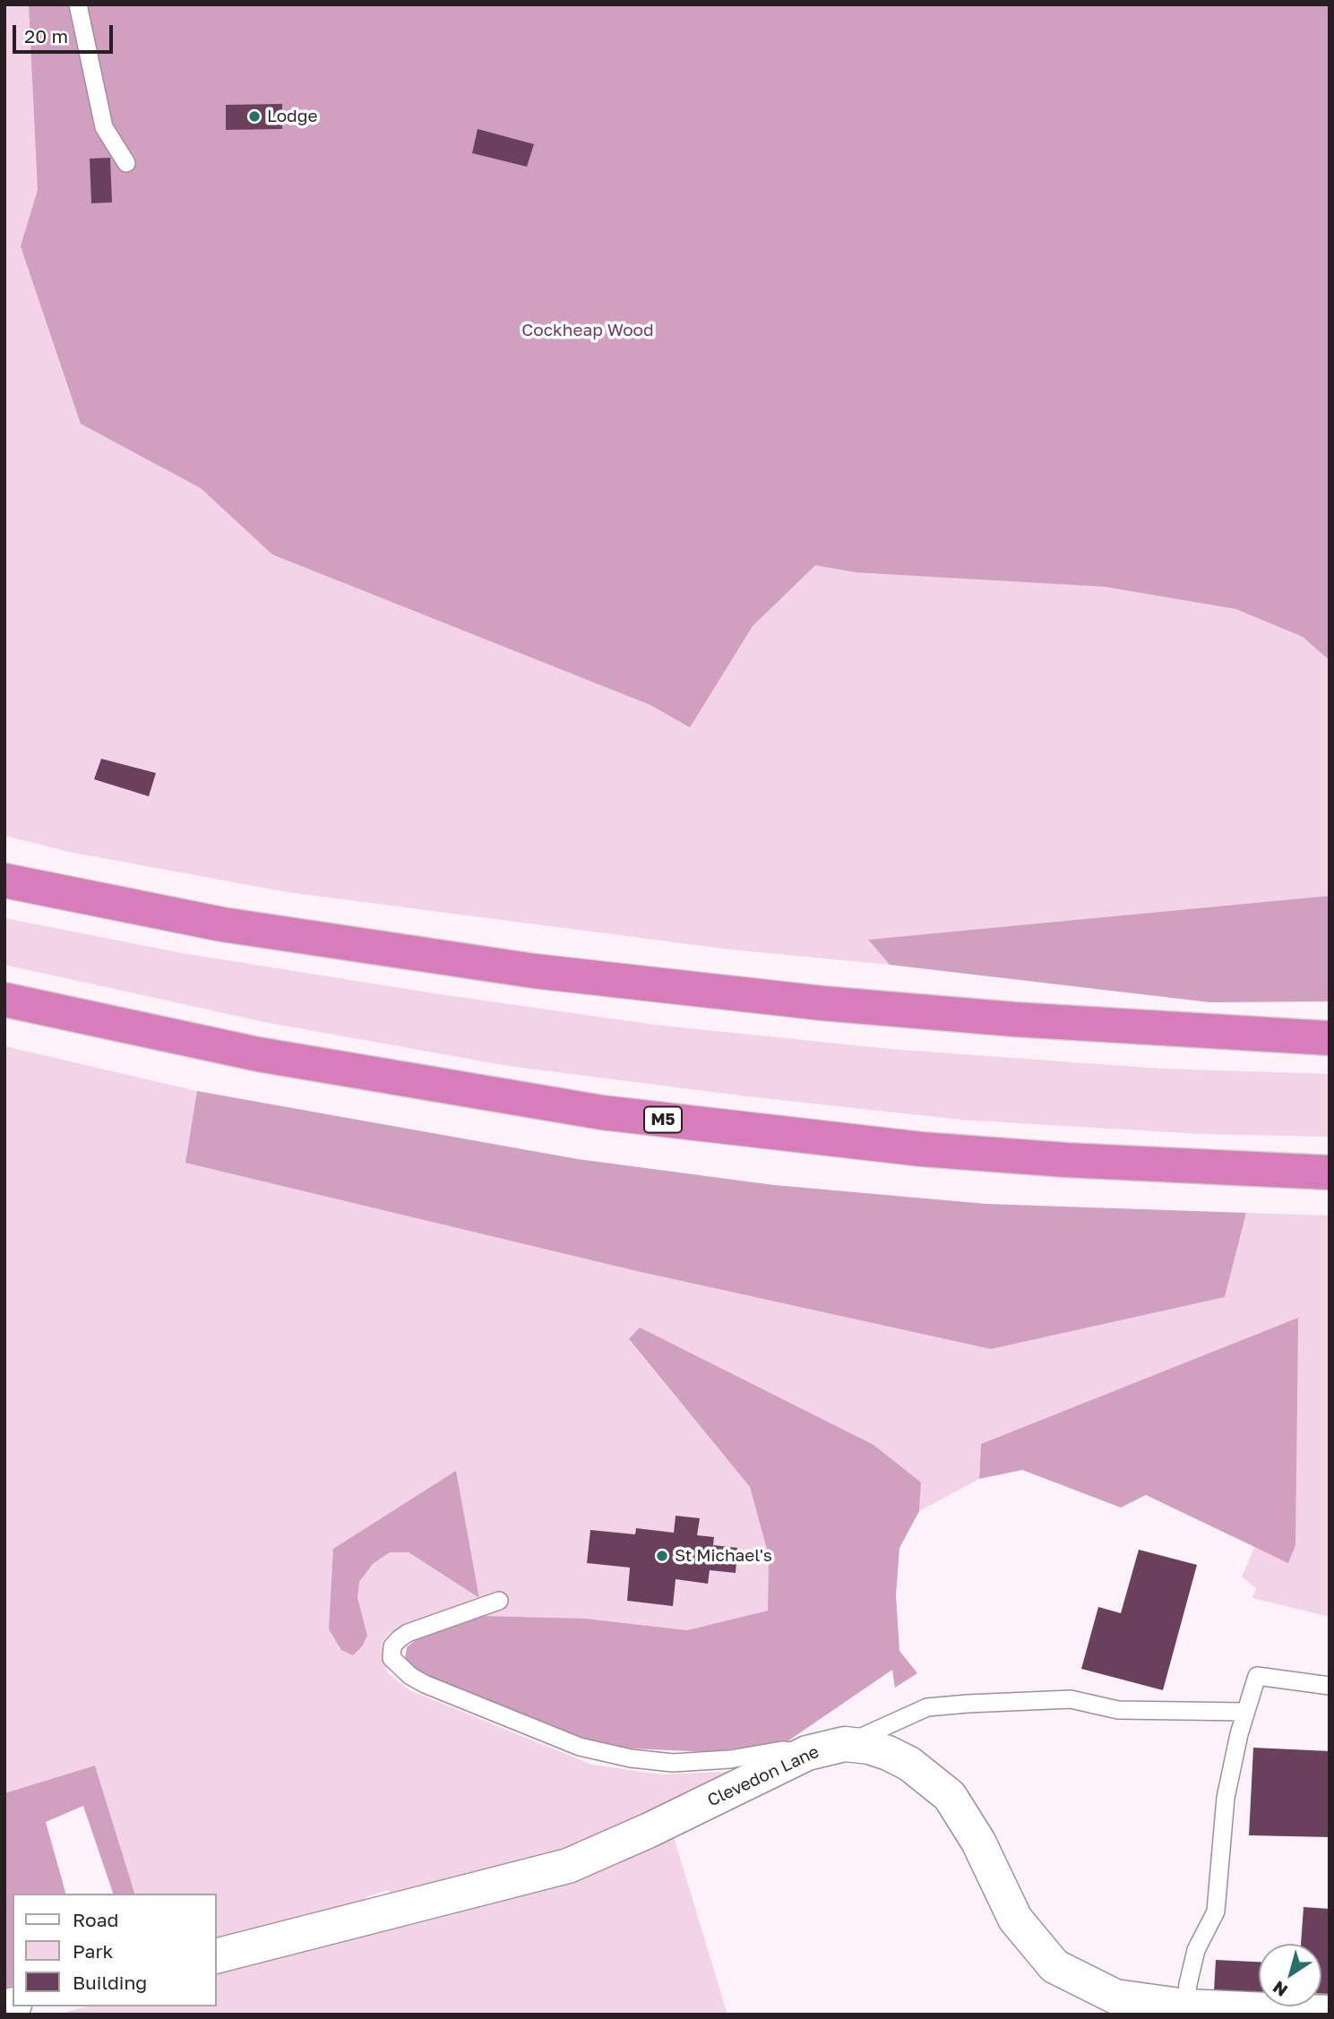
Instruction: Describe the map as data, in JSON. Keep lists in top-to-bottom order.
{
  "streets": {
    "highway": ["M5"],
    "street": ["Clevedon Lane"]
  },
  "parks": ["Cockheap Wood"],
  "places": ["Lodge", "St Michael's"],
  "legend": ["Road", "Park", "Building"],
  "scale_bar": "20 m",
  "north": "bottom left"
}
